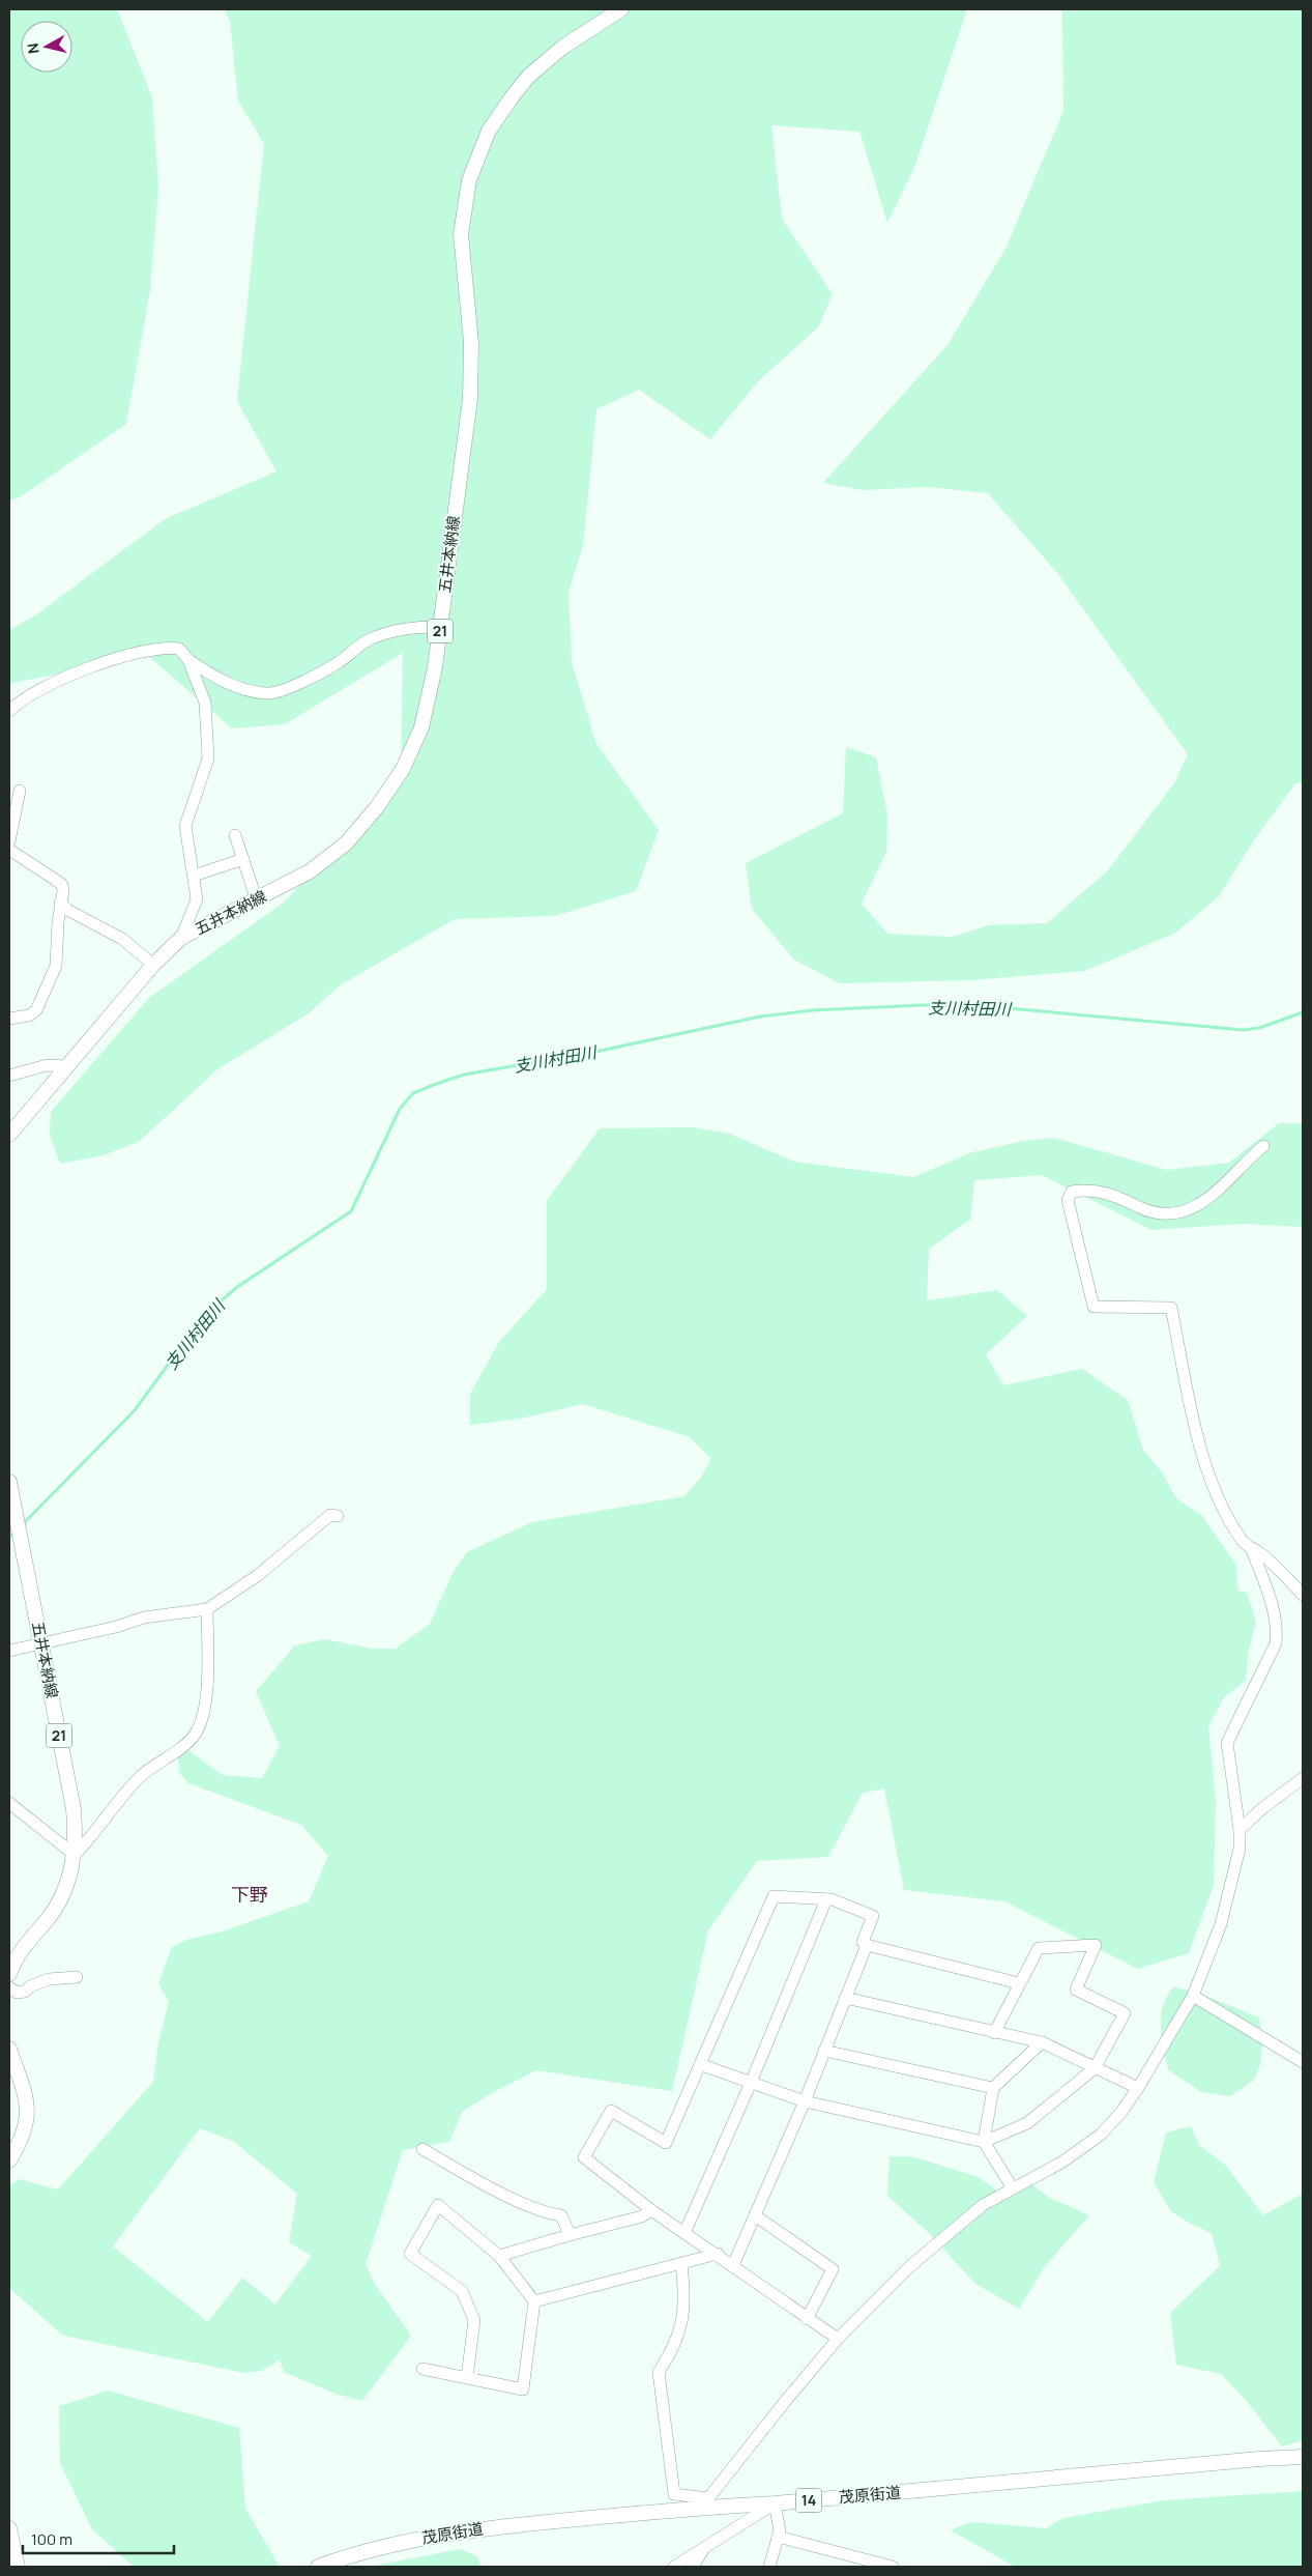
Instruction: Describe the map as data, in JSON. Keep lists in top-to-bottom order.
{
  "streets": {
    "main road": [
      "五井本納線",
      "21",
      "茂原街道",
      "14"
    ]
  },
  "districts": ["下野"],
  "water": ["支川村田川"],
  "scale_bar": "100 m",
  "north": "left"
}
